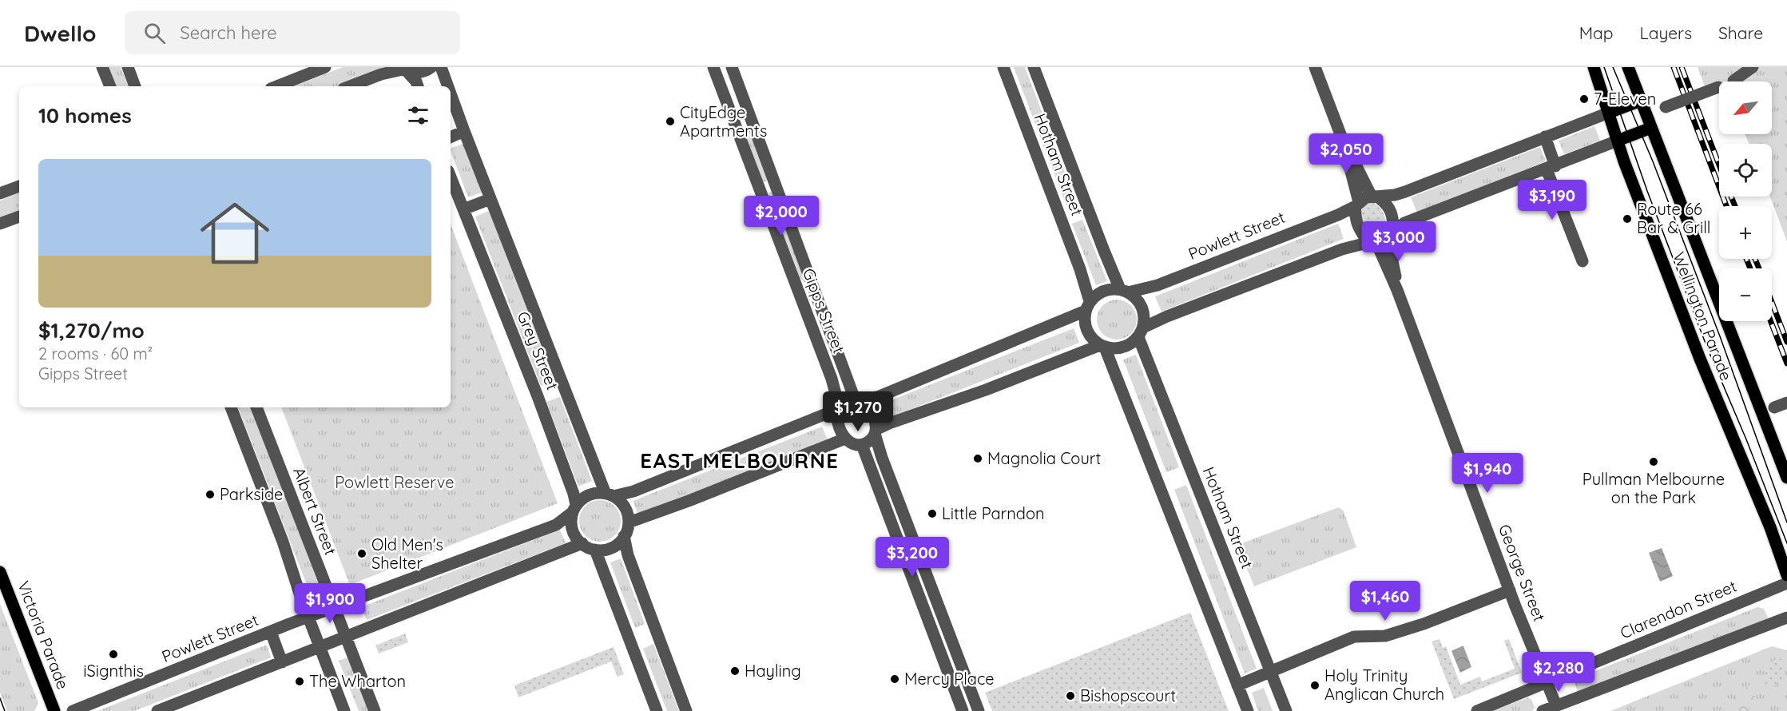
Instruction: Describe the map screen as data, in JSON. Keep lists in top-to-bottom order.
{
  "streets": {
    "main road": ["Wellington Parade", "Victoria Parade"],
    "street": [
      "Hotham Street",
      "Powlett Street",
      "Gipps Street",
      "Grey Street",
      "Albert Street",
      "George Street",
      "Clarendon Street"
    ]
  },
  "crossings": [
    ["Hotham Street", "Powlett Street"],
    ["Powlett Street", "Grey Street"],
    ["Powlett Street", "Albert Street"],
    ["Powlett Street", "George Street"],
    ["George Street", "Clarendon Street"]
  ],
  "districts": ["EAST MELBOURNE"],
  "parks": ["Powlett Reserve"],
  "places": [
    "7-Eleven",
    "CityEdge Apartments",
    "Route 66 Bar & Grill",
    "Magnolia Court",
    "Pullman Melbourne on the Park",
    "Parkside",
    "Little Parndon",
    "Old Men's Shelter",
    "iSignthis",
    "Hayling",
    "Mercy Place",
    "The Wharton",
    "Holy Trinity Anglican Church",
    "Bishopscourt"
  ],
  "north": "bottom left",
  "page": {
    "header": "Dwello",
    "search": "Search here",
    "nav": ["Map", "Layers", "Share"],
    "map_buttons": ["+", "−"],
    "heading": "10 homes",
    "price": [
      "$2,050",
      "$3,190",
      "$2,000",
      "$3,000",
      "$1,270",
      "$1,940",
      "$3,200",
      "$1,460",
      "$1,900",
      "$2,280"
    ],
    "list": [
      {
        "name": "$1,270/mo",
        "note": "2 rooms · 60 m² · Gipps Street"
      }
    ]
  }
}
